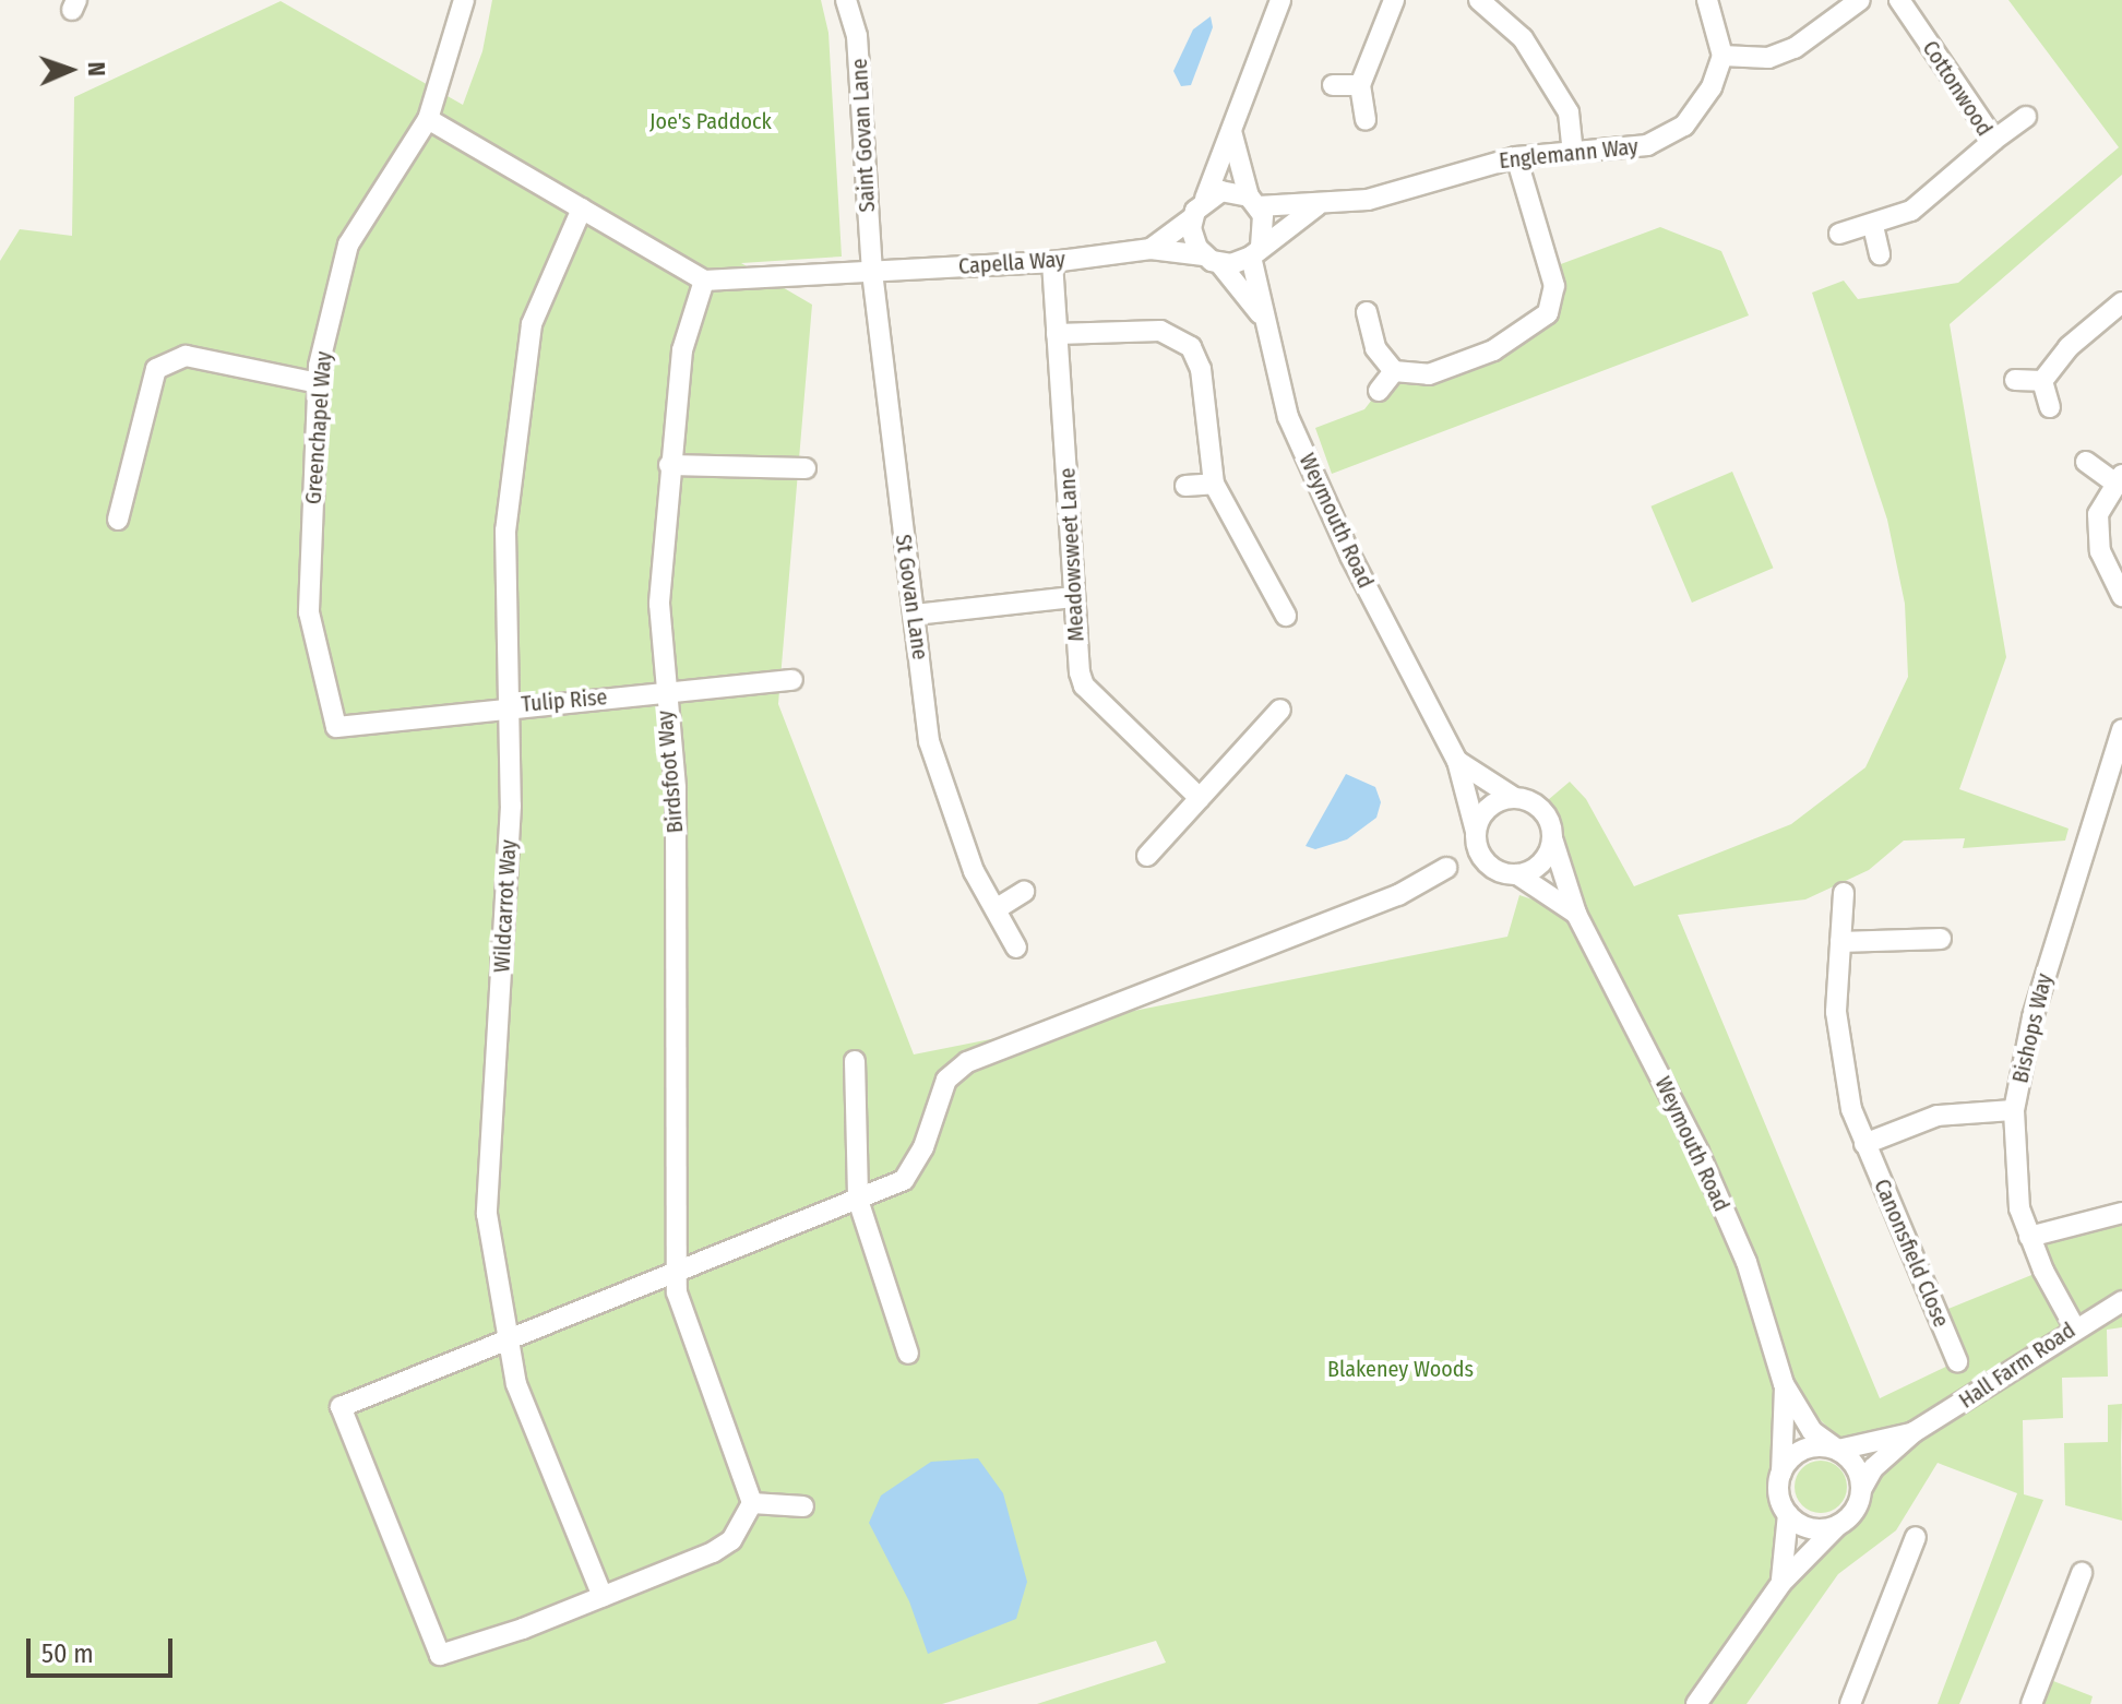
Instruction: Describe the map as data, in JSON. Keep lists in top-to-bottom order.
{
  "streets": {
    "street": [
      "Cottonwood",
      "Saint Govan Lane",
      "Englemann Way",
      "Capella Way",
      "Greenchapel Way",
      "Weymouth Road",
      "Meadowsweet Lane",
      "St Govan Lane",
      "Tulip Rise",
      "Birdsfoot Way",
      "Wildcarrot Way",
      "Bishops Way",
      "Canonsfield Close",
      "Hall Farm Road"
    ]
  },
  "crossings": [
    ["Saint Govan Lane", "Capella Way"],
    ["Saint Govan Lane", "St Govan Lane"],
    ["Englemann Way", "Capella Way"],
    ["Englemann Way", "Weymouth Road"],
    ["Capella Way", "Weymouth Road"],
    ["Capella Way", "Meadowsweet Lane"],
    ["Capella Way", "St Govan Lane"],
    ["Capella Way", "Birdsfoot Way"],
    ["Greenchapel Way", "Tulip Rise"],
    ["Weymouth Road", "Hall Farm Road"],
    ["Tulip Rise", "Birdsfoot Way"],
    ["Tulip Rise", "Wildcarrot Way"],
    ["Bishops Way", "Hall Farm Road"]
  ],
  "parks": ["Joe's Paddock", "Blakeney Woods"],
  "scale_bar": "50 m",
  "north": "right"
}
